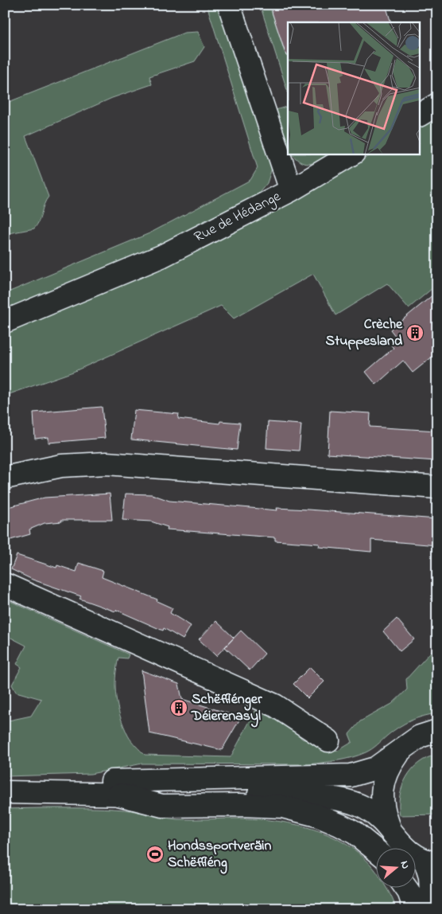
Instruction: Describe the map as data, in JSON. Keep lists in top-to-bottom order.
{
  "streets": {
    "main road": ["Rue de Hédange"]
  },
  "places": {
    "building": ["Crèche Stuppesland", "Schëfflénger Déierenasyl"],
    "sports": ["Hondssportveräin Schëffléng"]
  },
  "north": "right"
}
